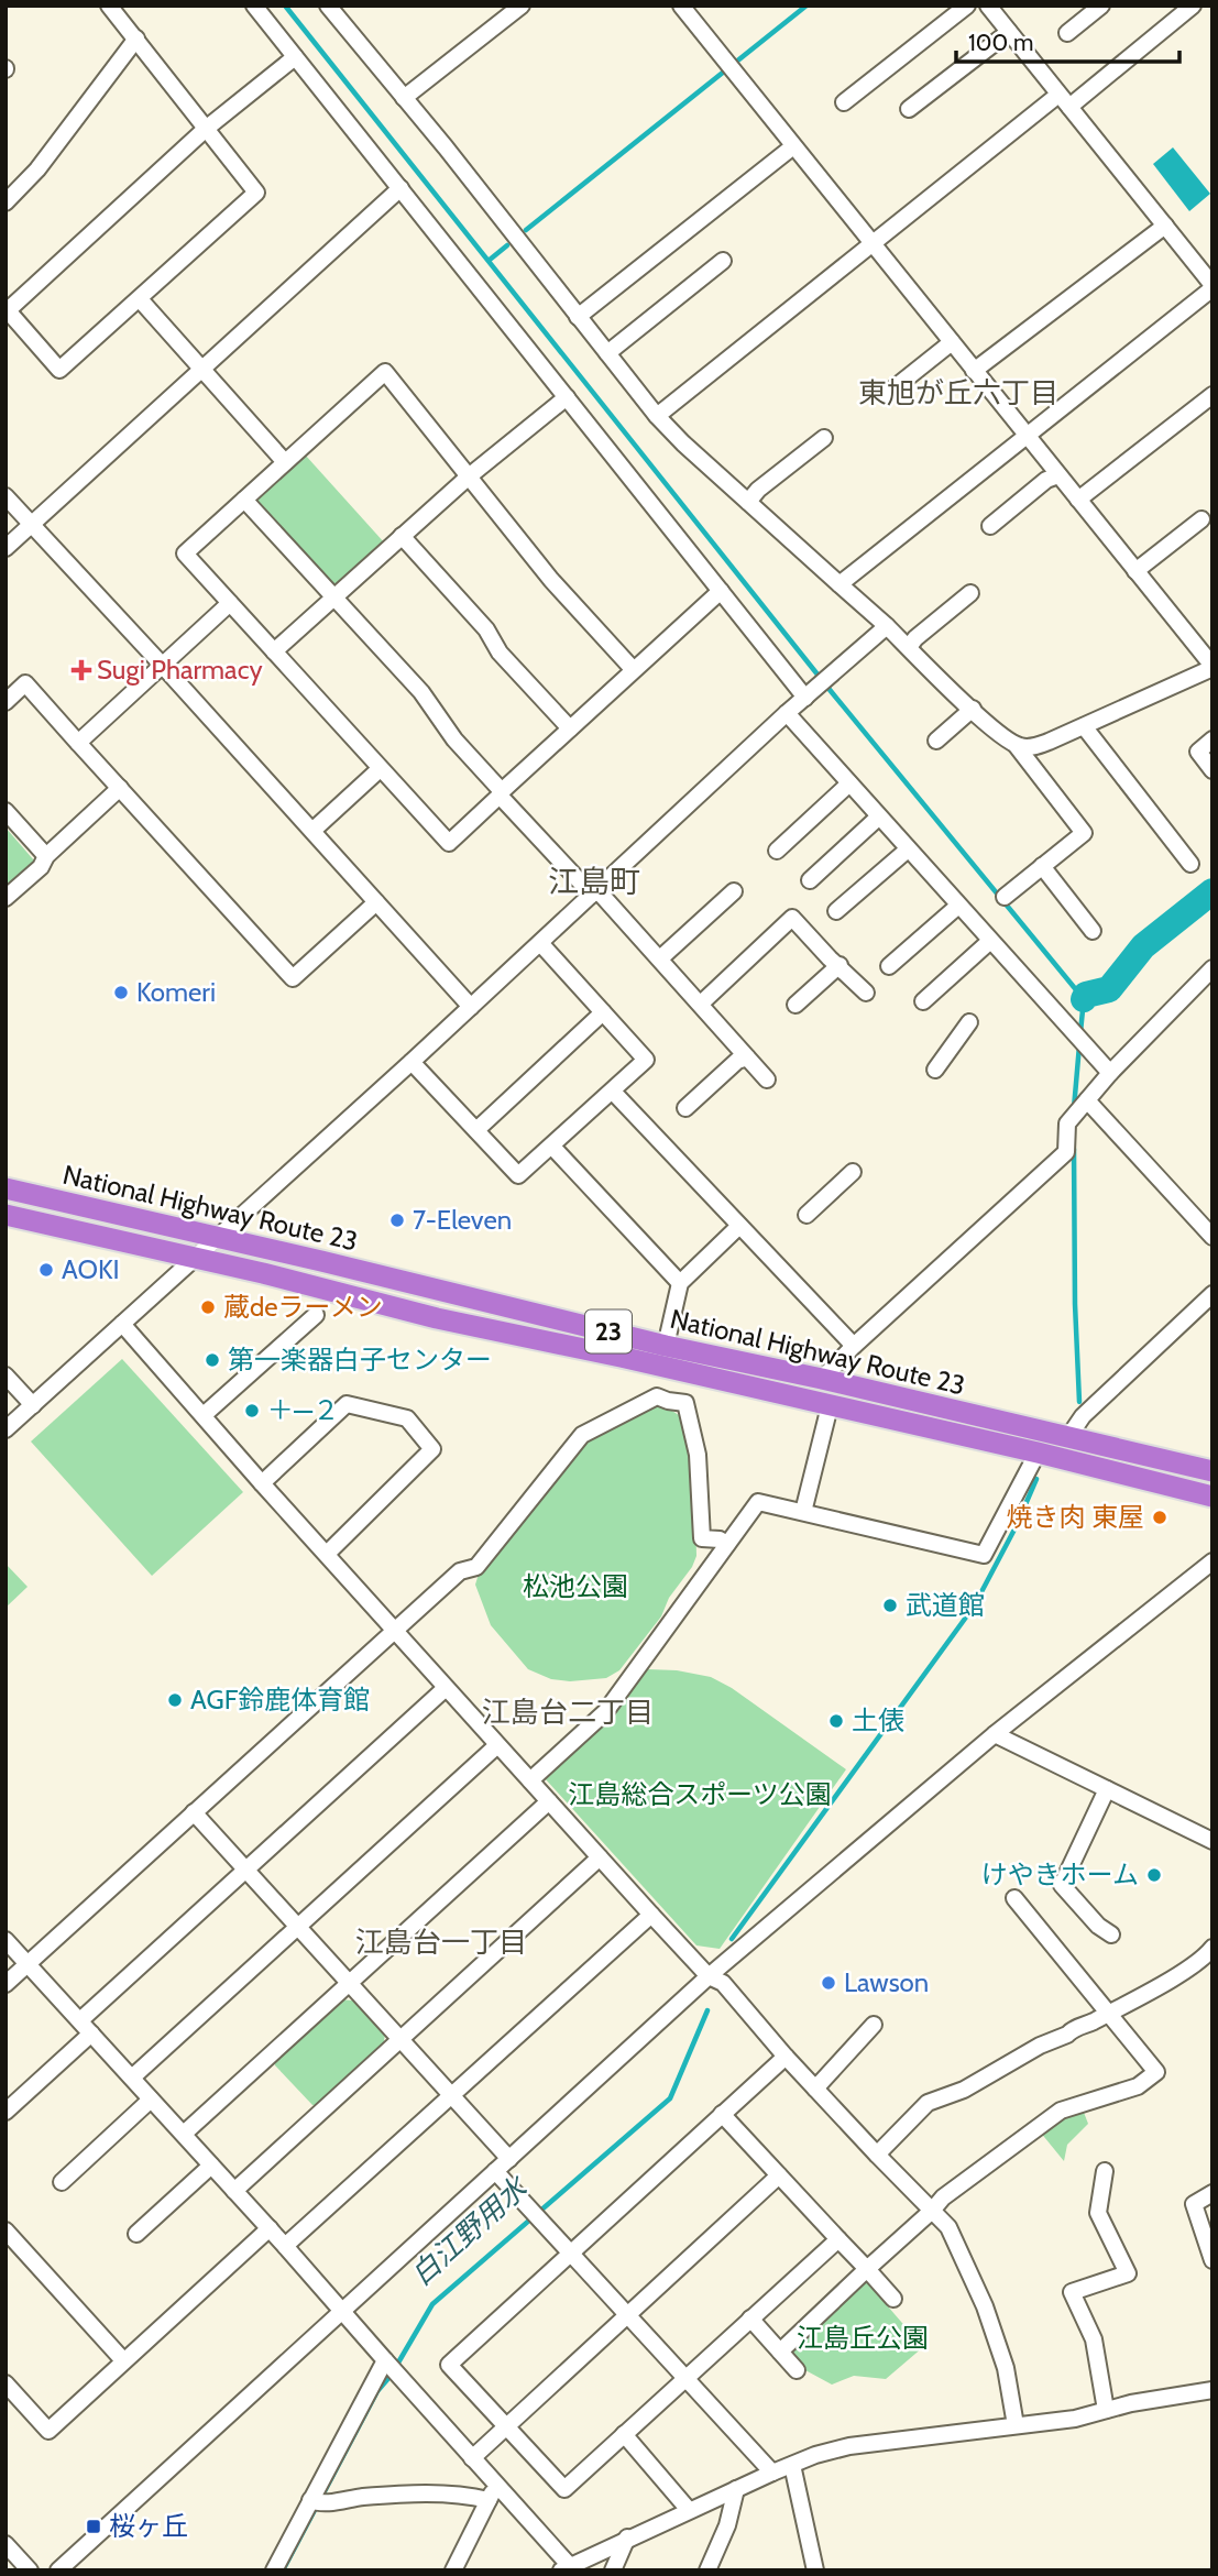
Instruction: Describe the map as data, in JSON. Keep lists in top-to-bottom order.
{
  "streets": {
    "highway": ["National Highway Route 23", "23"]
  },
  "districts": [
    "東旭が丘六丁目",
    "江島町",
    "江島台二丁目",
    "江島台一丁目"
  ],
  "water": ["白江野用水"],
  "parks": ["松池公園", "江島総合スポーツ公園", "江島丘公園"],
  "places": {
    "health": ["Sugi Pharmacy"],
    "other": [
      "Komeri",
      "7-Eleven",
      "AOKI",
      "蔵deラーメン",
      "第一楽器白子センター",
      "＋―２",
      "焼き肉 東屋",
      "武道館",
      "AGF鈴鹿体育館",
      "土俵",
      "けやきホーム",
      "Lawson"
    ],
    "transit": ["桜ヶ丘"]
  },
  "scale_bar": "100 m"
}
